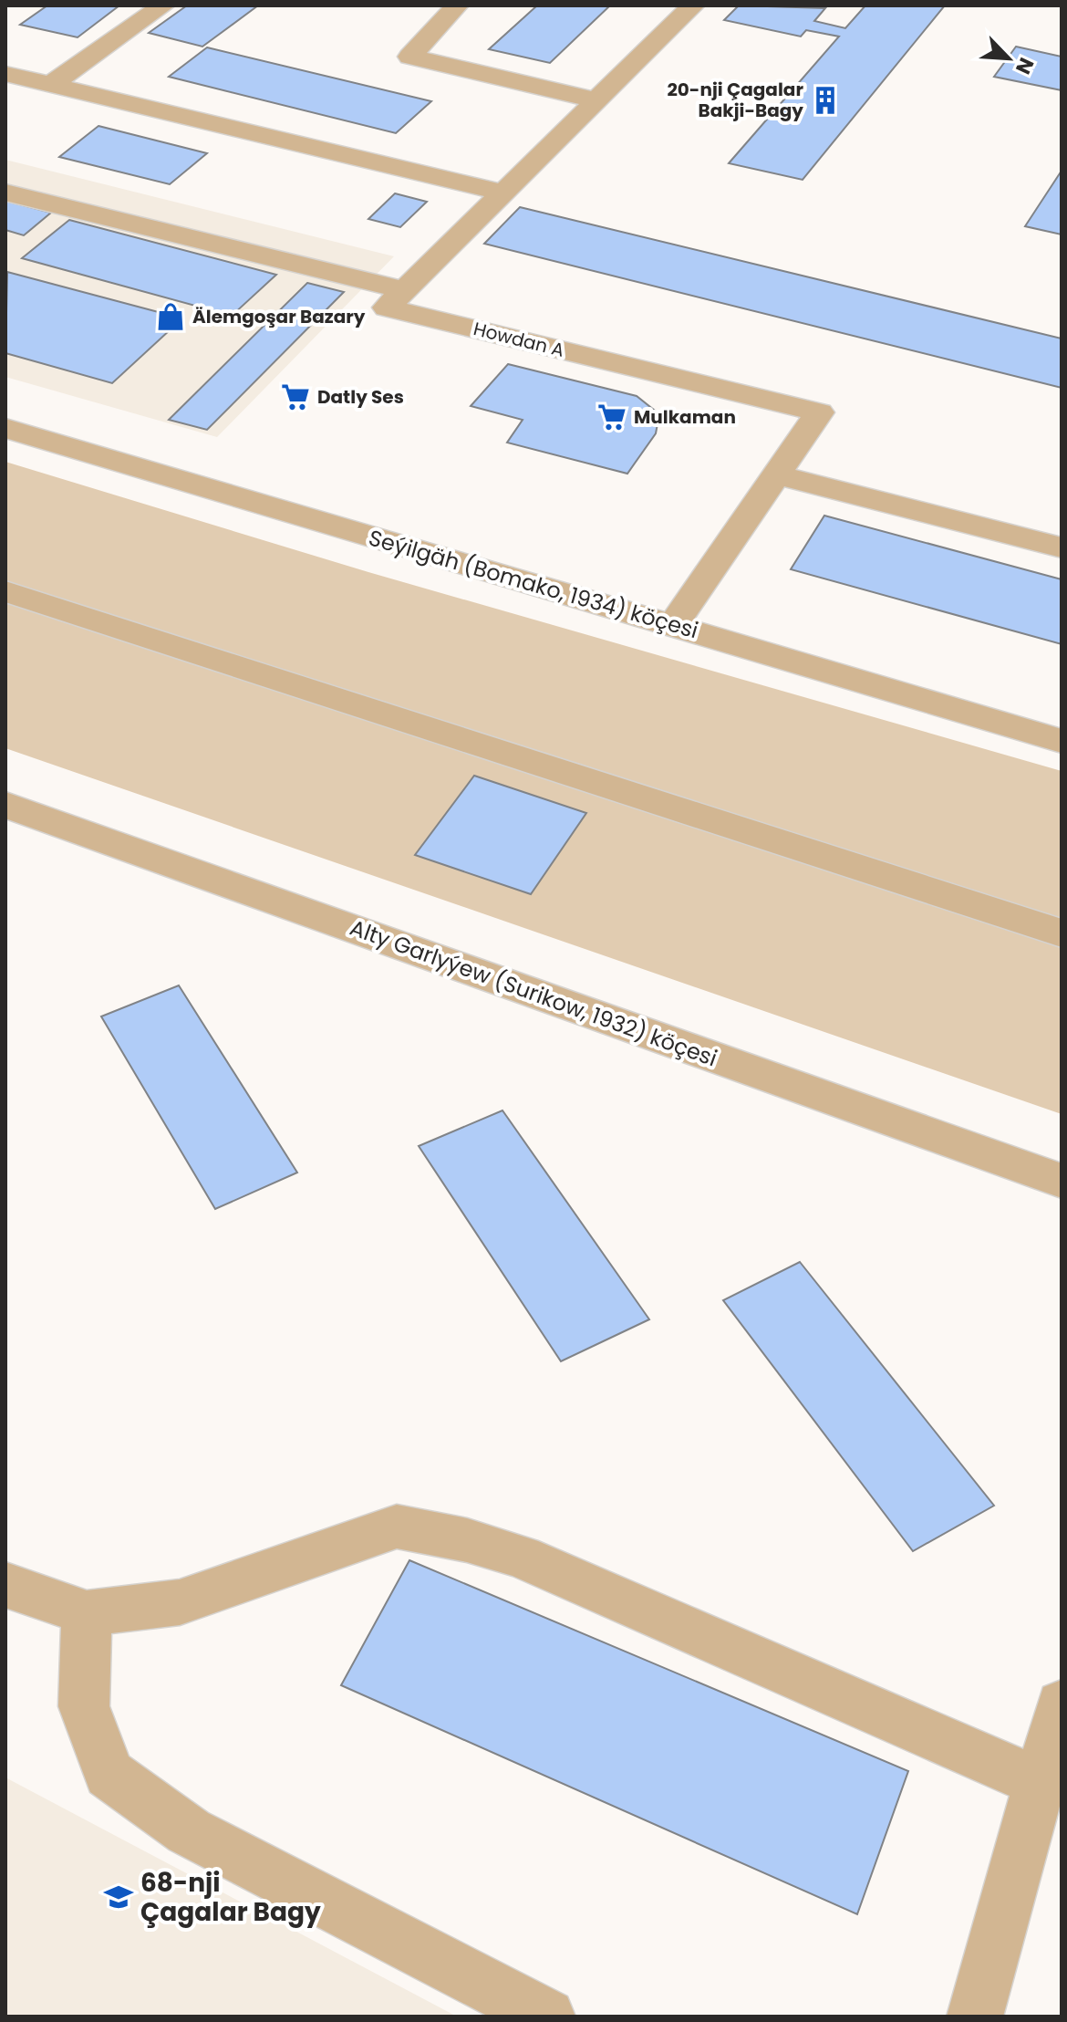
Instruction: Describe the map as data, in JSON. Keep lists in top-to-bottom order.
{
  "streets": {
    "street": ["Howdan A", "Seýilgäh (Bomako, 1934) köçesi", "Alty Garlyýew (Surikow, 1932) köçesi"]
  },
  "crossings": [
    ["Howdan A", "Seýilgäh (Bomako, 1934) köçesi"]
  ],
  "places": {
    "building": ["20-nji Çagalar Bakji-Bagy"],
    "shop": ["Älemgoşar Bazary"],
    "supermarket": ["Datly Ses", "Mulkaman"],
    "school or university": ["68-nji Çagalar Bagy"]
  },
  "north": "bottom right"
}
